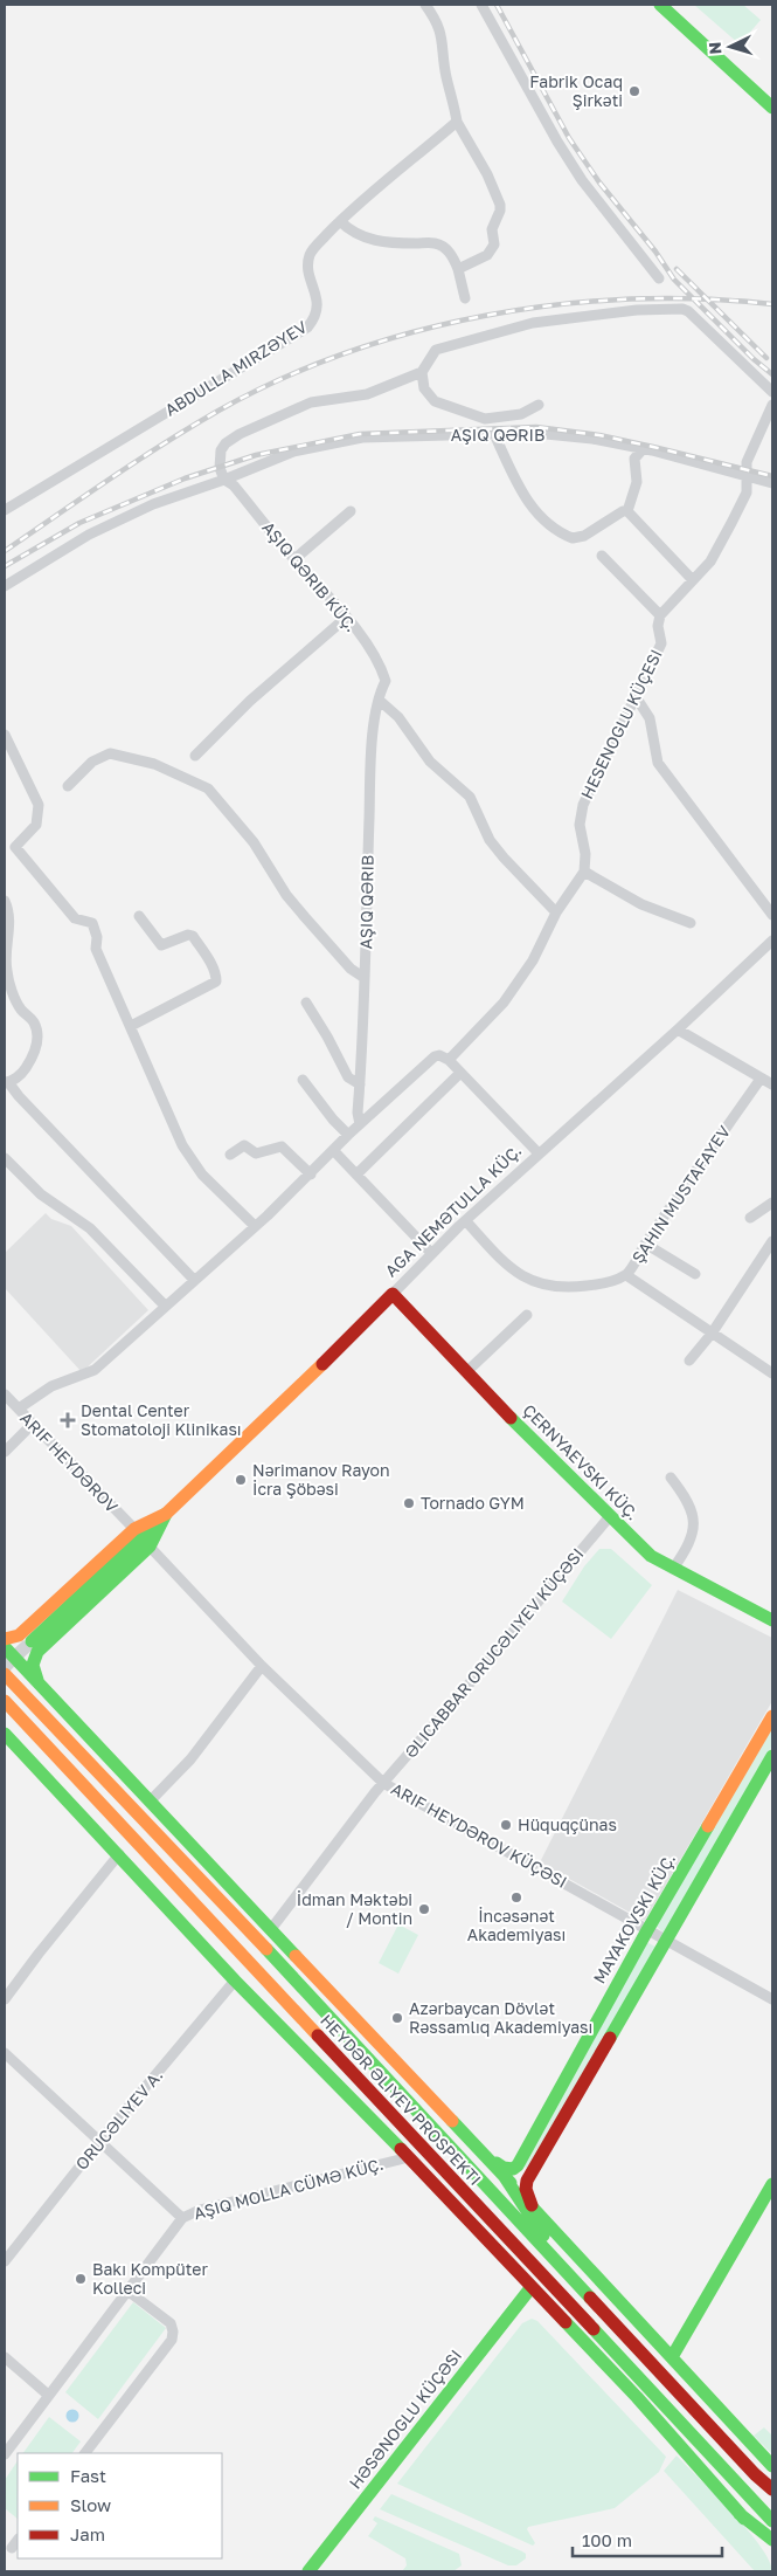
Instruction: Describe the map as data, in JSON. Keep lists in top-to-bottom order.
{
  "streets": {
    "main road": [
      "AĞA NEMƏTULLA KÜÇ.",
      "ÇERNYAEVSKI KÜÇ.",
      "MAYAKOVSKI KÜÇ.",
      "HEYDƏR ƏLIYEV PROSPEKTI",
      "HƏSƏNOĞLU KÜÇƏSI"
    ],
    "street": [
      "ABDULLA MIRZƏYEV",
      "HESENOĞLU KÜÇESI",
      "ŞAHIN MUSTAFAYEV",
      "ARIF HEYDƏROV",
      "ƏLICABBAR ORUCƏLIYEV KÜÇƏSI",
      "ARIF HEYDƏROV KÜÇƏSI",
      "ORUCƏLIYEV A."
    ]
  },
  "crossings": [
    ["ŞAHIN MUSTAFAYEV", "AĞA NEMƏTULLA KÜÇ."],
    ["AĞA NEMƏTULLA KÜÇ.", "ARIF HEYDƏROV"],
    ["AĞA NEMƏTULLA KÜÇ.", "ÇERNYAEVSKI KÜÇ."],
    ["AĞA NEMƏTULLA KÜÇ.", "ARIF HEYDƏROV KÜÇƏSI"],
    ["ÇERNYAEVSKI KÜÇ.", "ƏLICABBAR ORUCƏLIYEV KÜÇƏSI"],
    ["ƏLICABBAR ORUCƏLIYEV KÜÇƏSI", "ARIF HEYDƏROV KÜÇƏSI"],
    ["ARIF HEYDƏROV KÜÇƏSI", "MAYAKOVSKI KÜÇ."]
  ],
  "places": {
    "other": [
      "Fabrik Ocaq Şirkəti",
      "Nərimanov Rayon İcra Şöbəsi",
      "Tornado GYM",
      "Hüquqçünas",
      "İncəsənət Akademiyası",
      "İdman Məktəbi / Montin",
      "Azərbaycan Dövlət Rəssamlıq Akademiyası",
      "Bakı Kompüter Kolleci"
    ],
    "health": ["Dental Center Stomatoloji Klinikası"]
  },
  "legend": ["Fast", "Slow", "Jam"],
  "scale_bar": "100 m",
  "north": "left"
}
